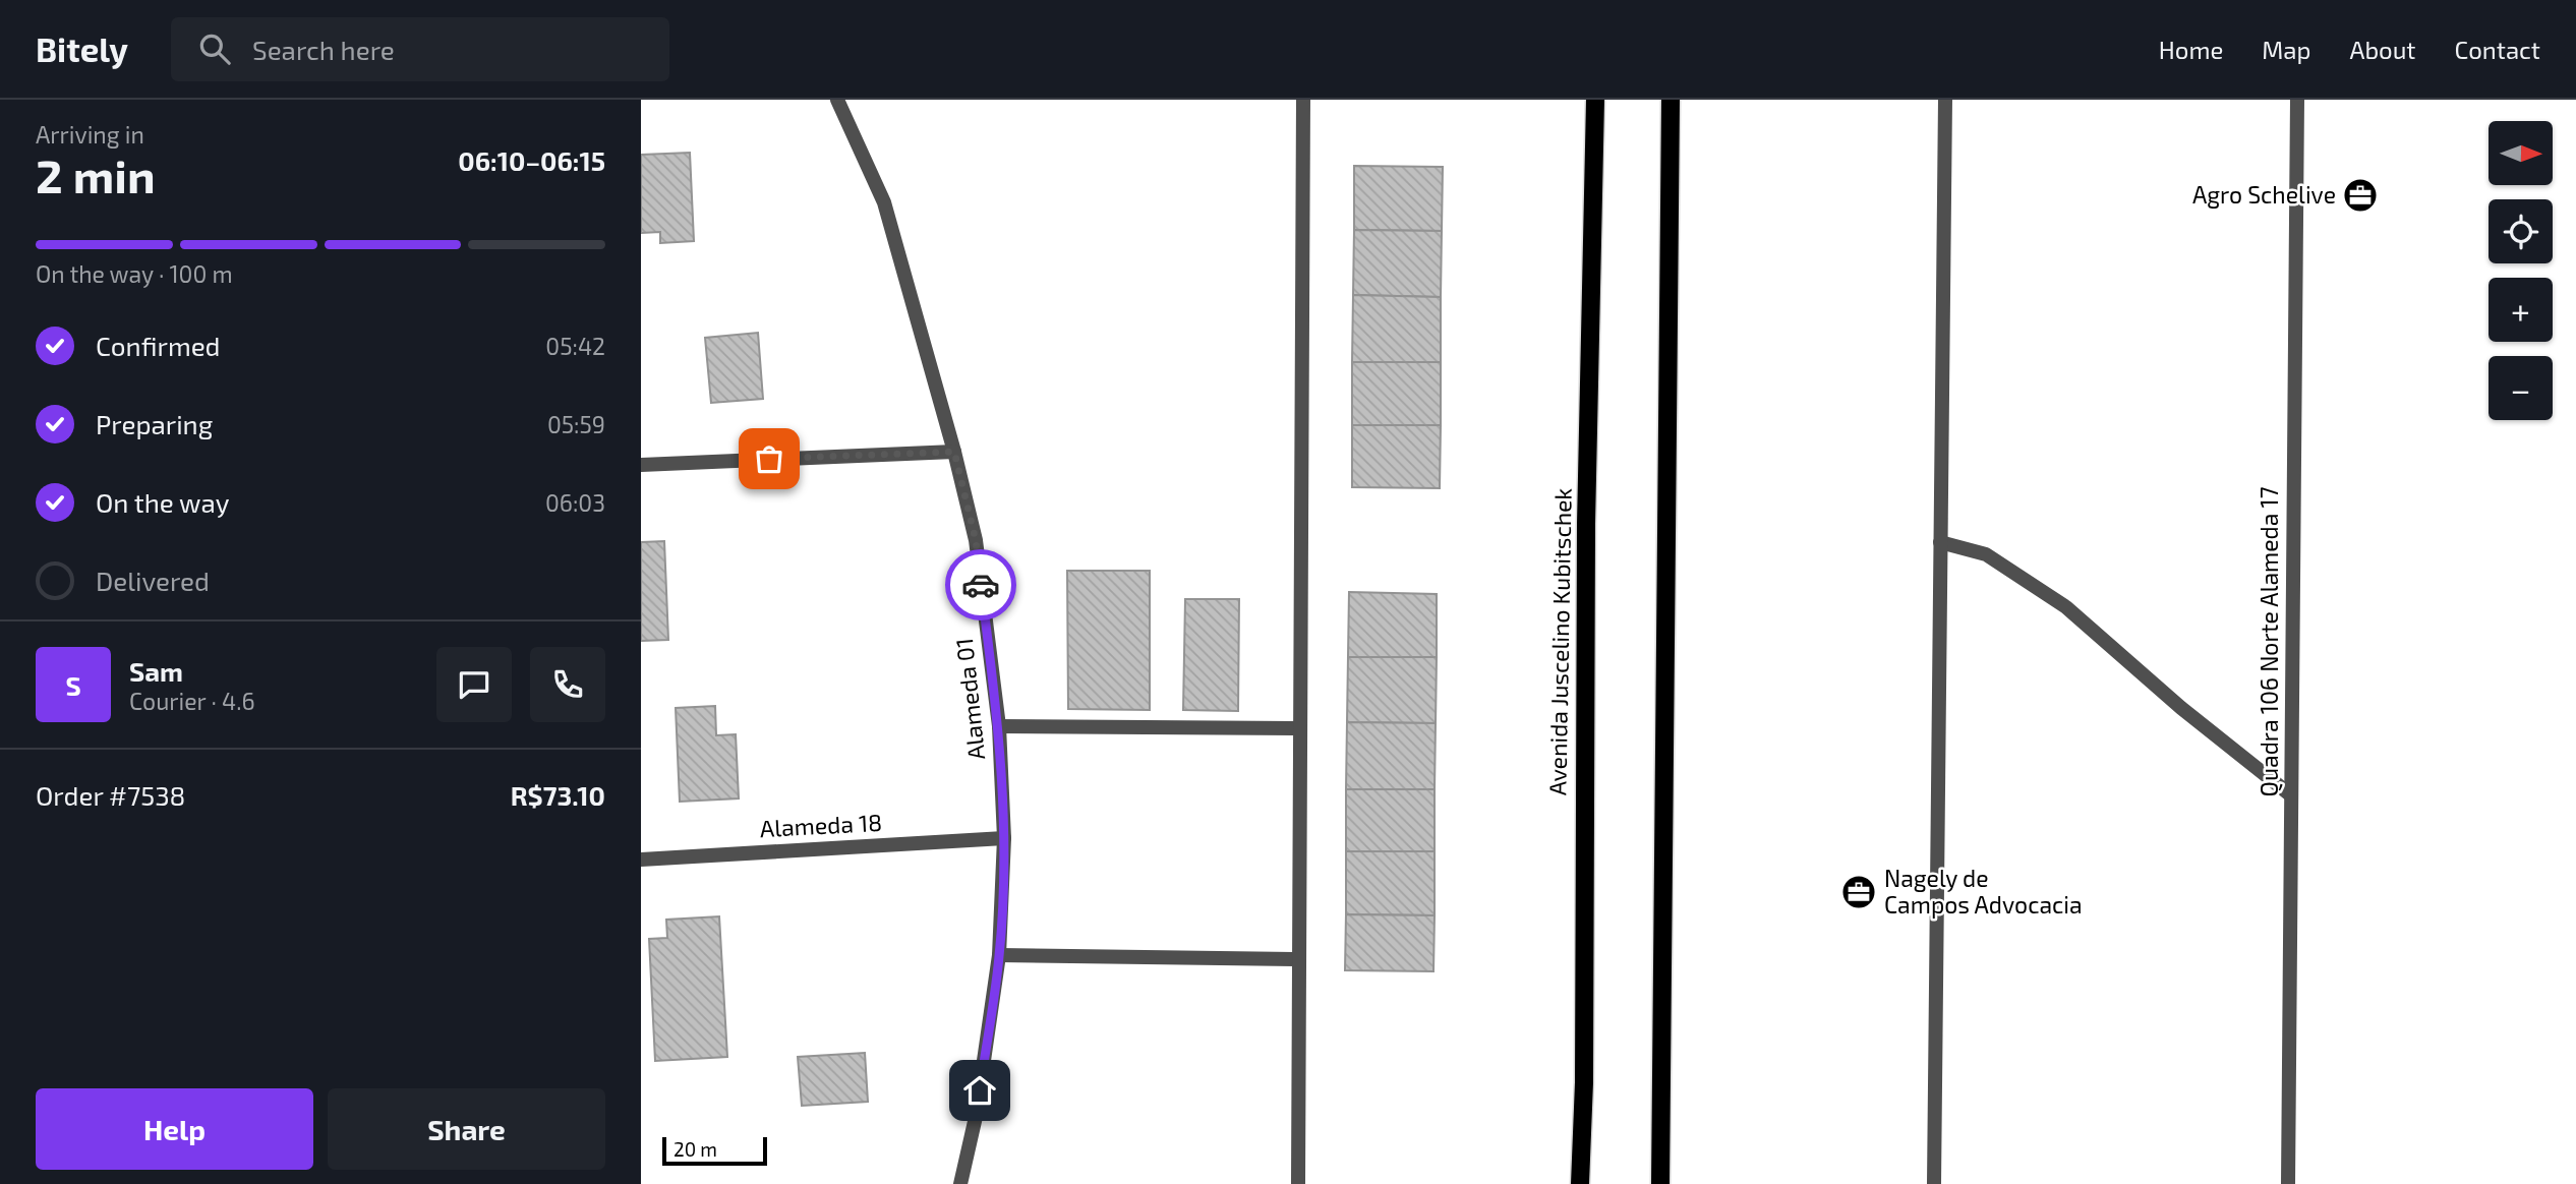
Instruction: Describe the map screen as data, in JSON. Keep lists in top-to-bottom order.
{
  "streets": {
    "main road": ["Avenida Juscelino Kubitschek"],
    "street": ["Quadra 106 Norte Alameda 17", "Alameda 01", "Alameda 18"]
  },
  "crossings": [
    ["Alameda 01", "Alameda 18"]
  ],
  "places": {
    "office": ["Agro Schelive", "Nagely de Campos Advocacia"]
  },
  "scale_bar": "20 m",
  "north": "right",
  "page": {
    "header": "Bitely",
    "search": "Search here",
    "nav": [
      "Home",
      "Map",
      "About",
      "Contact"
    ],
    "heading": ["2 min", "Arriving in", "06:10–06:15"],
    "panel": [
      "Sam",
      "Courier · 4.6",
      "Order #7538",
      "R$73.10"
    ],
    "map_buttons": ["+", "−"],
    "bar": "On the way · 100 m",
    "list": [
      ["Confirmed", "05:42"],
      ["Preparing", "05:59"],
      ["On the way", "06:03"],
      "Delivered"
    ],
    "round": "S",
    "buttons": ["Help", "Share"],
    "scale": "20 m"
  }
}
